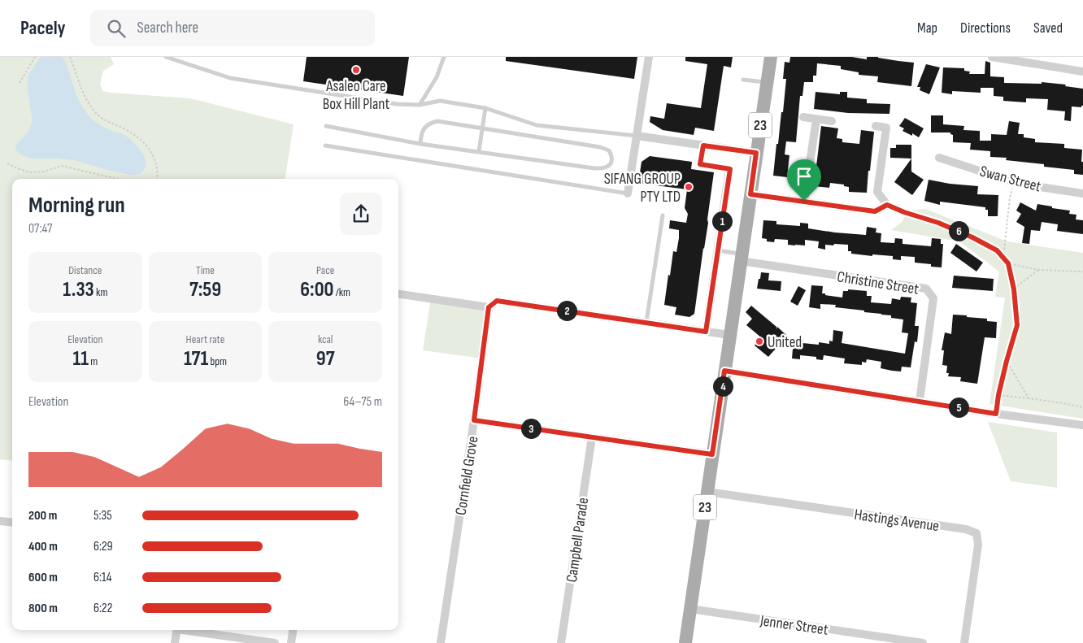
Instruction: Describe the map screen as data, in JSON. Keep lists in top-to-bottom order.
{
  "streets": {
    "main road": ["23"],
    "street": [
      "Swan Street",
      "Christine Street",
      "Cornfield Grove",
      "Hastings Avenue",
      "Campbell Parade",
      "Jenner Street"
    ]
  },
  "crossings": [
    ["23", "Christine Street"],
    ["23", "Hastings Avenue"],
    ["23", "Jenner Street"]
  ],
  "places": ["Asaleo Care Box Hill Plant", "SIFANG GROUP PTY LTD", "United"],
  "page": {
    "header": "Pacely",
    "search": "Search here",
    "nav": ["Map", "Directions", "Saved"],
    "heading": ["Morning run", "07:47"],
    "pins": [
      "1",
      "6",
      "2",
      "4",
      "5",
      "3"
    ],
    "stats": [
      ["Distance", "1.33 km"],
      ["Time", "7:59"],
      ["Pace", "6:00 /km"],
      ["Elevation", "11 m"],
      ["Heart rate", "171 bpm"],
      ["kcal", "97"]
    ],
    "chart": ["Elevation", "64–75 m"],
    "list": [
      {
        "name": "200 m",
        "note": "5:35"
      },
      {
        "name": "400 m",
        "note": "6:29"
      },
      {
        "name": "600 m",
        "note": "6:14"
      },
      {
        "name": "800 m",
        "note": "6:22"
      }
    ]
  }
}
